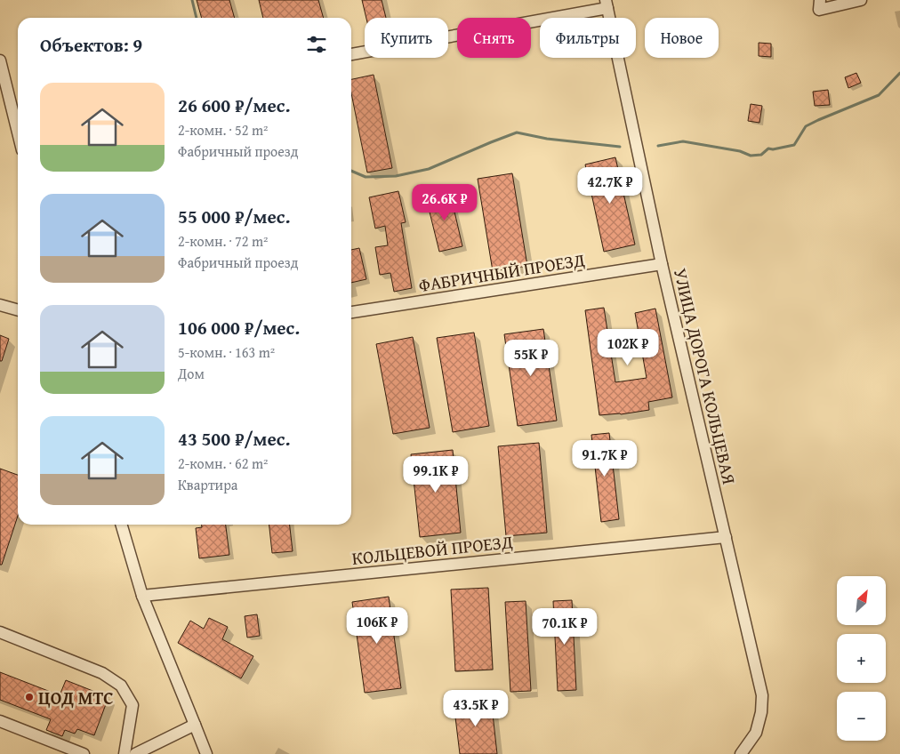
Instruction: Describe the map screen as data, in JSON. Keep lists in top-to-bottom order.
{
  "streets": {
    "street": ["ФАБРИЧНЫЙ ПРОЕЗД", "УЛИЦА ДОРОГА КОЛЬЦЕВАЯ", "КОЛЬЦЕВОЙ ПРОЕЗД"]
  },
  "crossings": [
    ["ФАБРИЧНЫЙ ПРОЕЗД", "УЛИЦА ДОРОГА КОЛЬЦЕВАЯ"],
    ["УЛИЦА ДОРОГА КОЛЬЦЕВАЯ", "КОЛЬЦЕВОЙ ПРОЕЗД"]
  ],
  "places": ["ЦОД МТС"],
  "north": "top right",
  "page": {
    "chip": [
      "Купить",
      "Снять",
      "Фильтры",
      "Новое"
    ],
    "heading": "Объектов: 9",
    "list": [
      {
        "name": "26 600 ₽/мес.",
        "note": "2-комн. · 52 m² · Фабричный проезд"
      },
      {
        "name": "55 000 ₽/мес.",
        "note": "2-комн. · 72 m² · Фабричный проезд"
      },
      {
        "name": "106 000 ₽/мес.",
        "note": "5-комн. · 163 m² · Дом"
      },
      {
        "name": "43 500 ₽/мес.",
        "note": "2-комн. · 62 m² · Квартира"
      }
    ],
    "price": [
      "42.7K ₽",
      "26.6K ₽",
      "102K ₽",
      "55K ₽",
      "91.7K ₽",
      "99.1K ₽",
      "106K ₽",
      "70.1K ₽",
      "43.5K ₽"
    ],
    "map_buttons": ["+", "−"]
  }
}
